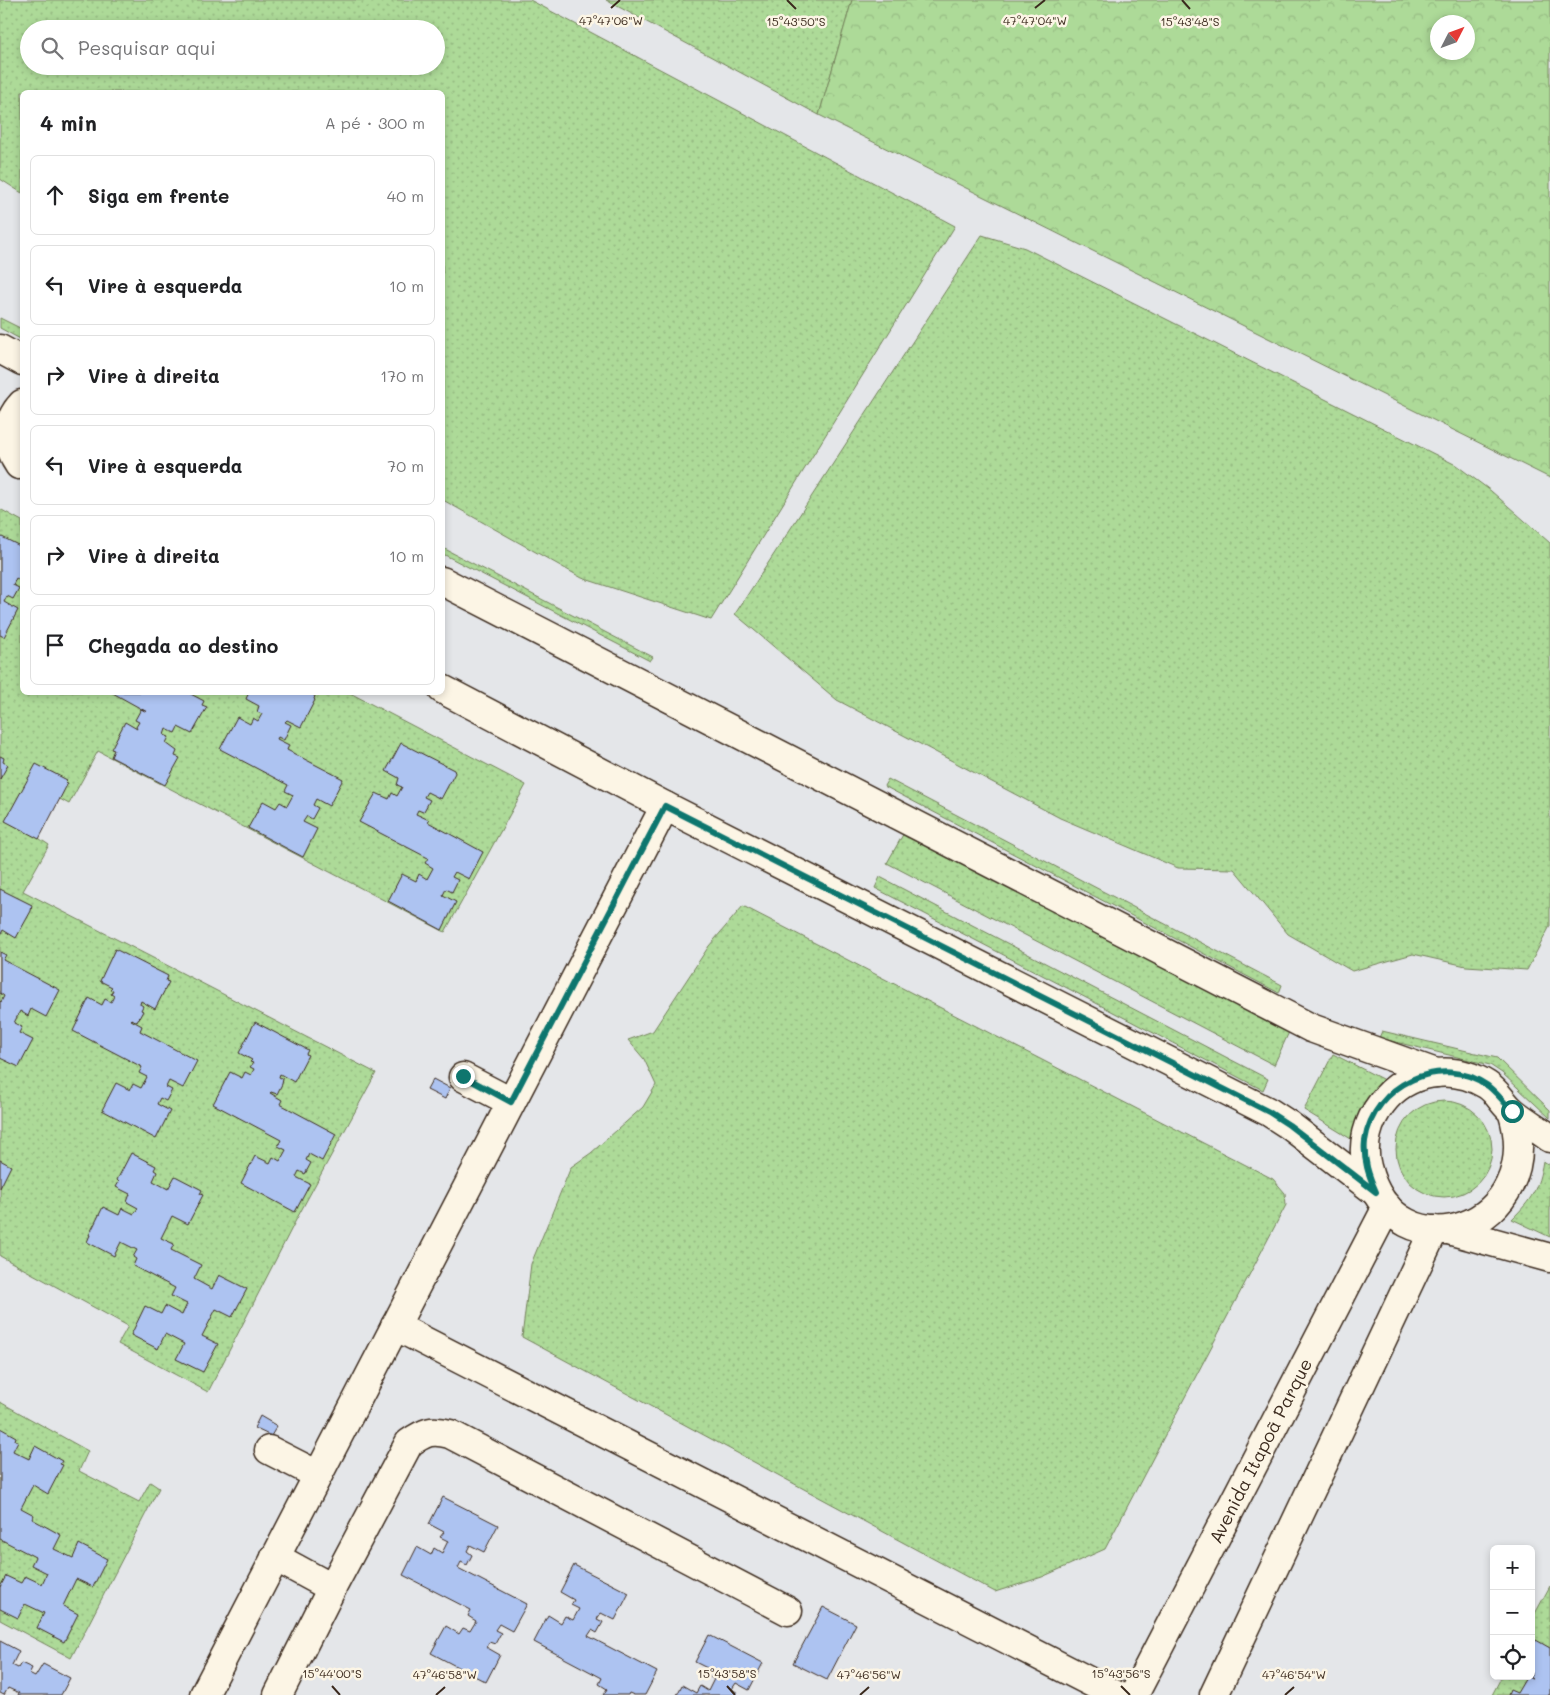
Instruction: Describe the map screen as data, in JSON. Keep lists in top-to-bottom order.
{
  "streets": {
    "street": ["Avenida Itapoã Parque"]
  },
  "north": "top right",
  "page": {
    "search": "Pesquisar aqui",
    "heading": ["4 min", "A pé · 300 m"],
    "list": [
      ["Siga em frente", "40 m"],
      ["Vire à esquerda", "10 m"],
      ["Vire à direita", "170 m"],
      ["Vire à esquerda", "70 m"],
      ["Vire à direita", "10 m"],
      "Chegada ao destino"
    ],
    "map_buttons": ["+", "−"]
  },
  "coordinates": [
    "47°47'06\"W",
    "47°47'04\"W",
    "15°43'50\"S",
    "15°43'48\"S",
    "15°44'00\"S",
    "15°43'58\"S",
    "15°43'56\"S",
    "47°46'58\"W",
    "47°46'56\"W",
    "47°46'54\"W"
  ]
}
